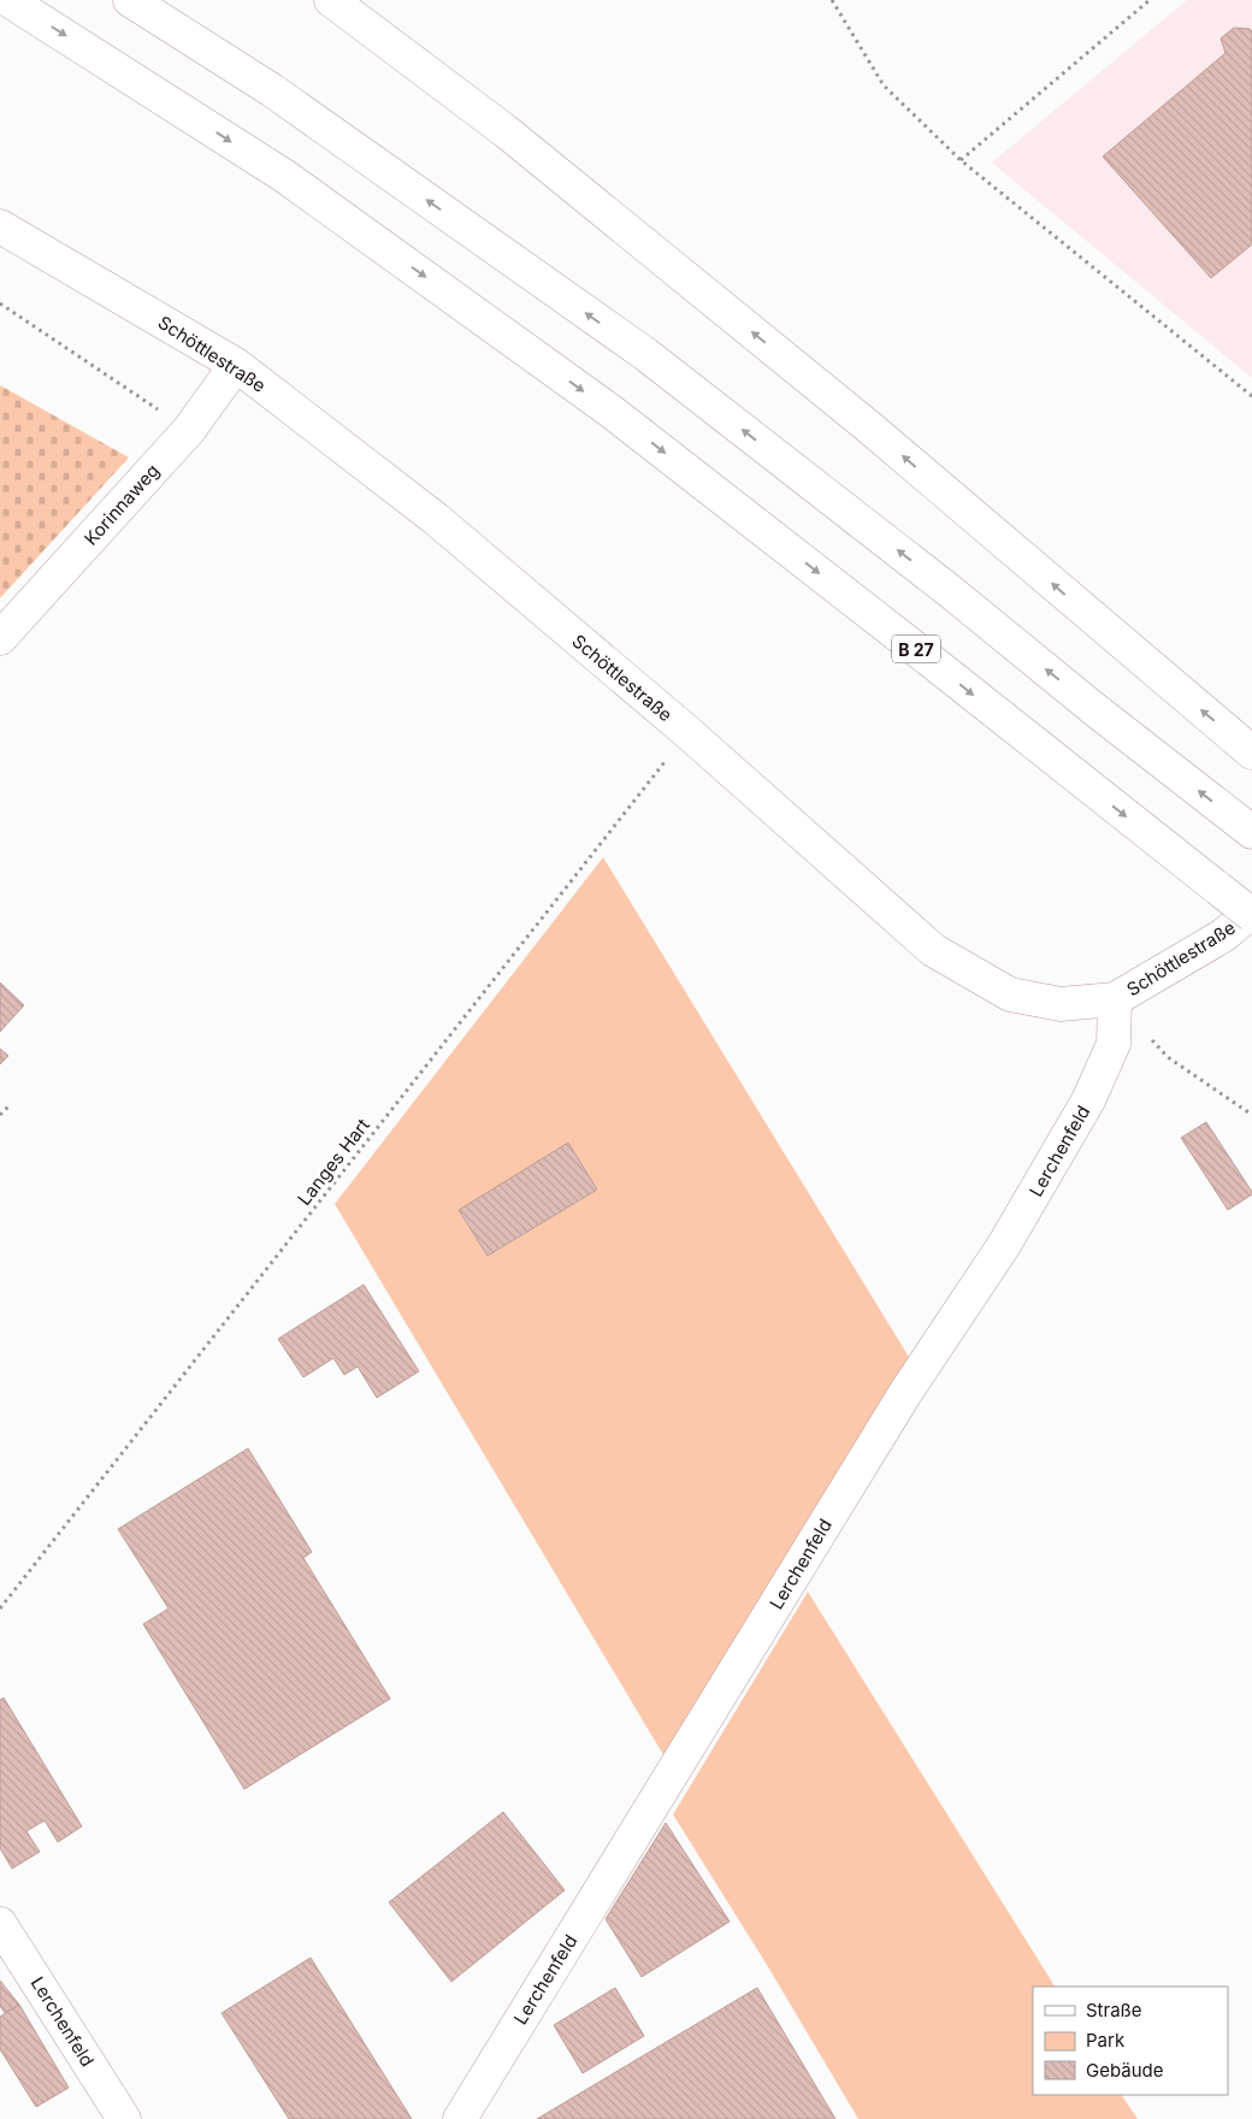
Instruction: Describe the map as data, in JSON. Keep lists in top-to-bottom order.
{
  "streets": {
    "main road": [
      "Schöttlestraße",
      "Korinnaweg",
      "B 27",
      "Lerchenfeld"
    ],
    "path": ["Langes Hart"]
  },
  "crossings": [
    ["Schöttlestraße", "Korinnaweg"],
    ["Schöttlestraße", "B 27"],
    ["Schöttlestraße", "Lerchenfeld"],
    ["Schöttlestraße", "Langes Hart"]
  ],
  "legend": ["Straße", "Park", "Gebäude"]
}
